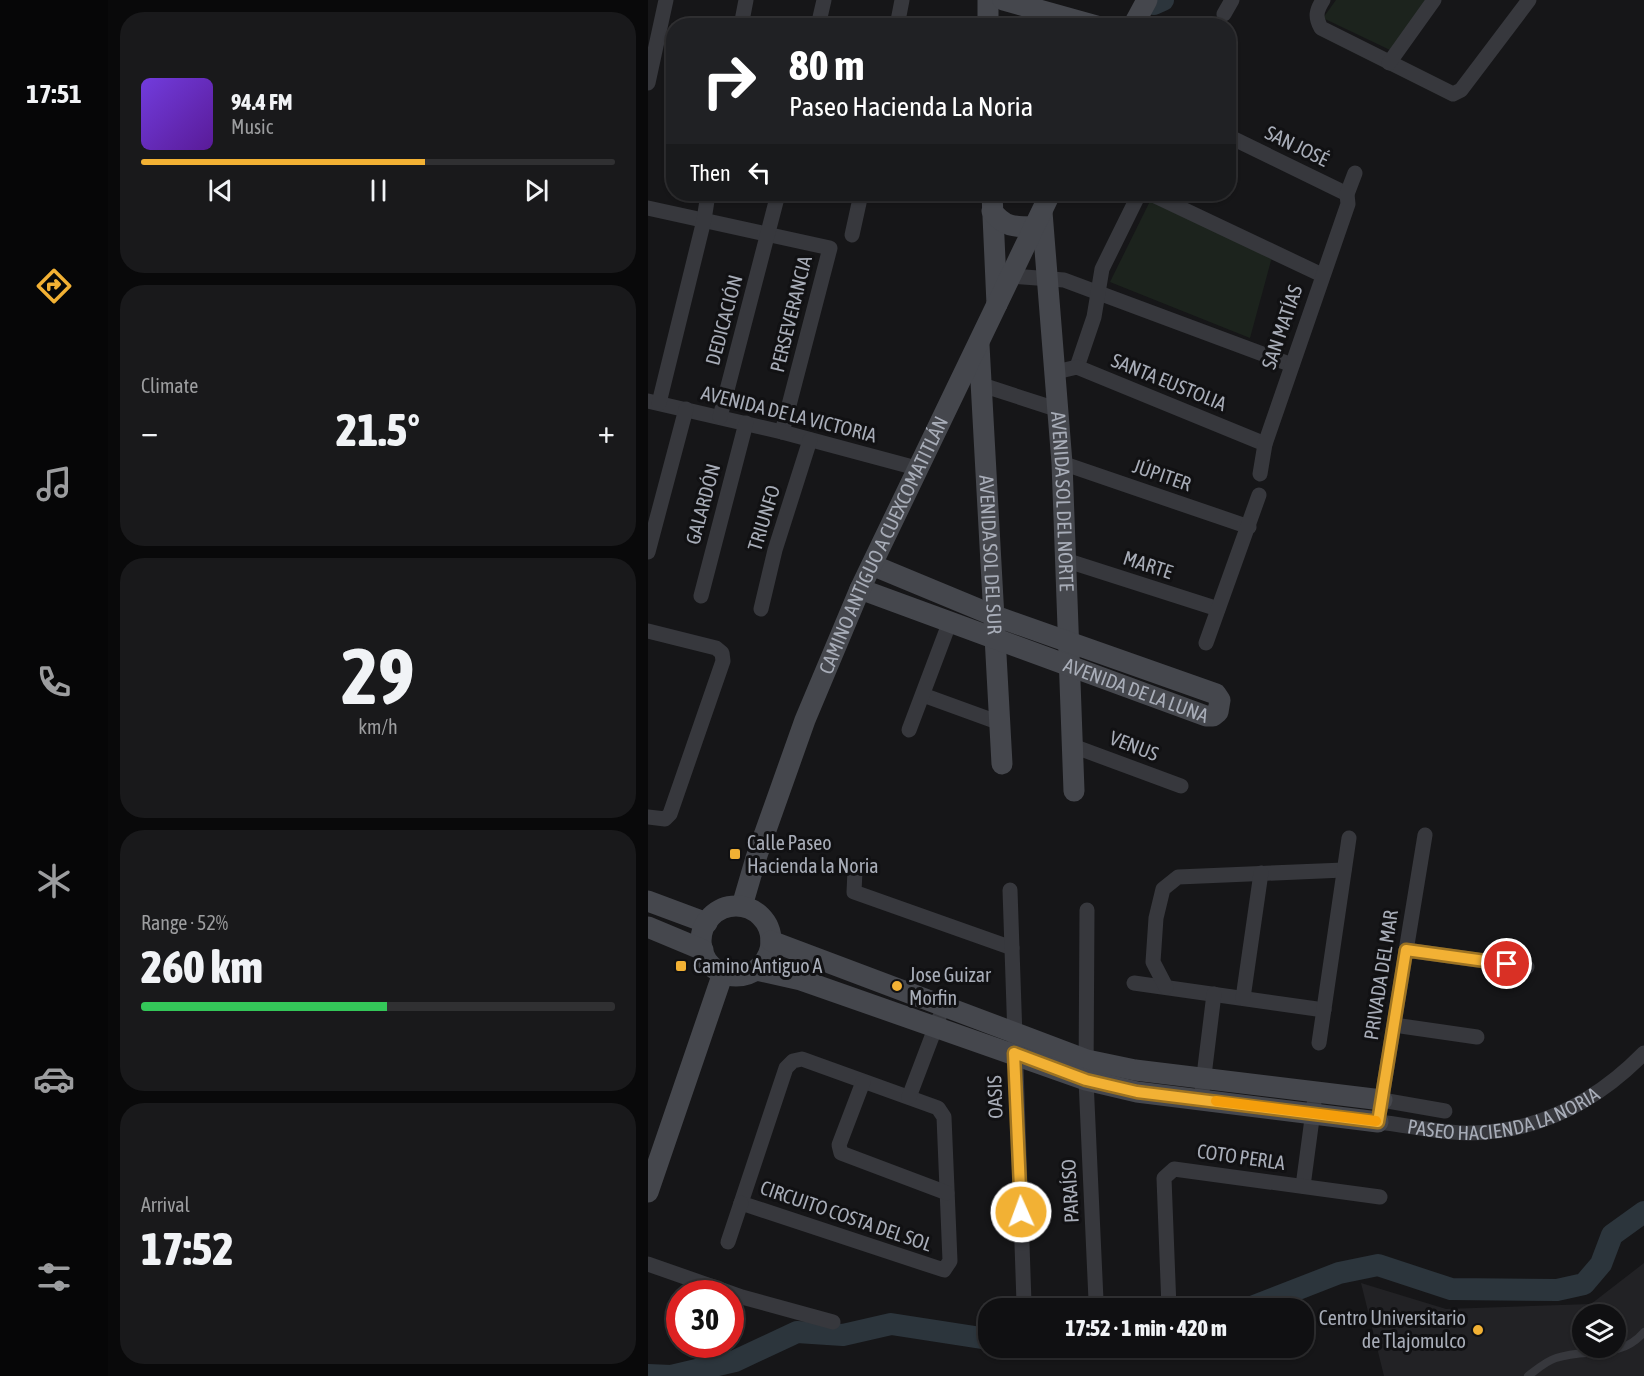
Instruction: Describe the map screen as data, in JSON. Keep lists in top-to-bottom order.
{
  "streets": {
    "street": [
      "SAN JOSÉ",
      "PERSEVERANCIA",
      "DEDICACIÓN",
      "SAN MATÍAS",
      "SANTA EUSTOLIA",
      "AVENIDA DE LA VICTORIA",
      "JÚPITER",
      "AVENIDA SOL DEL NORTE",
      "GALARDÓN",
      "TRIUNFO",
      "CAMINO ANTIGUO A CUEXCOMATITLÁN",
      "AVENIDA SOL DEL SUR",
      "MARTE",
      "AVENIDA DE LA LUNA",
      "VENUS",
      "PRIVADA DEL MAR",
      "OASIS",
      "PASEO HACIENDA LA NORIA",
      "COTO PERLA",
      "PARAÍSO",
      "CIRCUITO COSTA DEL SOL"
    ]
  },
  "crossings": [
    ["SAN JOSÉ", "SAN MATÍAS"],
    ["PERSEVERANCIA", "DEDICACIÓN"],
    ["PERSEVERANCIA", "AVENIDA DE LA VICTORIA"],
    ["DEDICACIÓN", "AVENIDA DE LA VICTORIA"],
    ["SAN MATÍAS", "SANTA EUSTOLIA"],
    ["AVENIDA DE LA VICTORIA", "GALARDÓN"],
    ["AVENIDA DE LA VICTORIA", "TRIUNFO"],
    ["AVENIDA DE LA VICTORIA", "CAMINO ANTIGUO A CUEXCOMATITLÁN"],
    ["JÚPITER", "AVENIDA SOL DEL NORTE"],
    ["AVENIDA SOL DEL NORTE", "CAMINO ANTIGUO A CUEXCOMATITLÁN"],
    ["AVENIDA SOL DEL NORTE", "MARTE"],
    ["AVENIDA SOL DEL NORTE", "AVENIDA DE LA LUNA"],
    ["AVENIDA SOL DEL NORTE", "VENUS"],
    ["CAMINO ANTIGUO A CUEXCOMATITLÁN", "AVENIDA SOL DEL SUR"],
    ["CAMINO ANTIGUO A CUEXCOMATITLÁN", "AVENIDA DE LA LUNA"],
    ["CAMINO ANTIGUO A CUEXCOMATITLÁN", "PASEO HACIENDA LA NORIA"],
    ["AVENIDA SOL DEL SUR", "AVENIDA DE LA LUNA"],
    ["PRIVADA DEL MAR", "PASEO HACIENDA LA NORIA"],
    ["OASIS", "PASEO HACIENDA LA NORIA"],
    ["PASEO HACIENDA LA NORIA", "COTO PERLA"],
    ["PASEO HACIENDA LA NORIA", "PARAÍSO"]
  ],
  "places": {
    "transit": ["Calle Paseo Hacienda la Noria", "Camino Antiguo A"],
    "other": ["Jose Guizar Morfin", "Centro Universitario de Tlajomulco"]
  },
  "page": {
    "tabs": "17:51",
    "turn": ["80 m", "Paseo Hacienda La Noria"],
    "song": ["94.4 FM", "Music"],
    "then": "Then",
    "tile": [
      "Climate",
      ["29", "km/h"],
      ["Range · 52%", "260 km"],
      ["Arrival", "17:52"]
    ],
    "heat": ["−", "21.5°", "+"],
    "limit": "30",
    "trip": "17:52 · 1 min · 420 m"
  }
}
